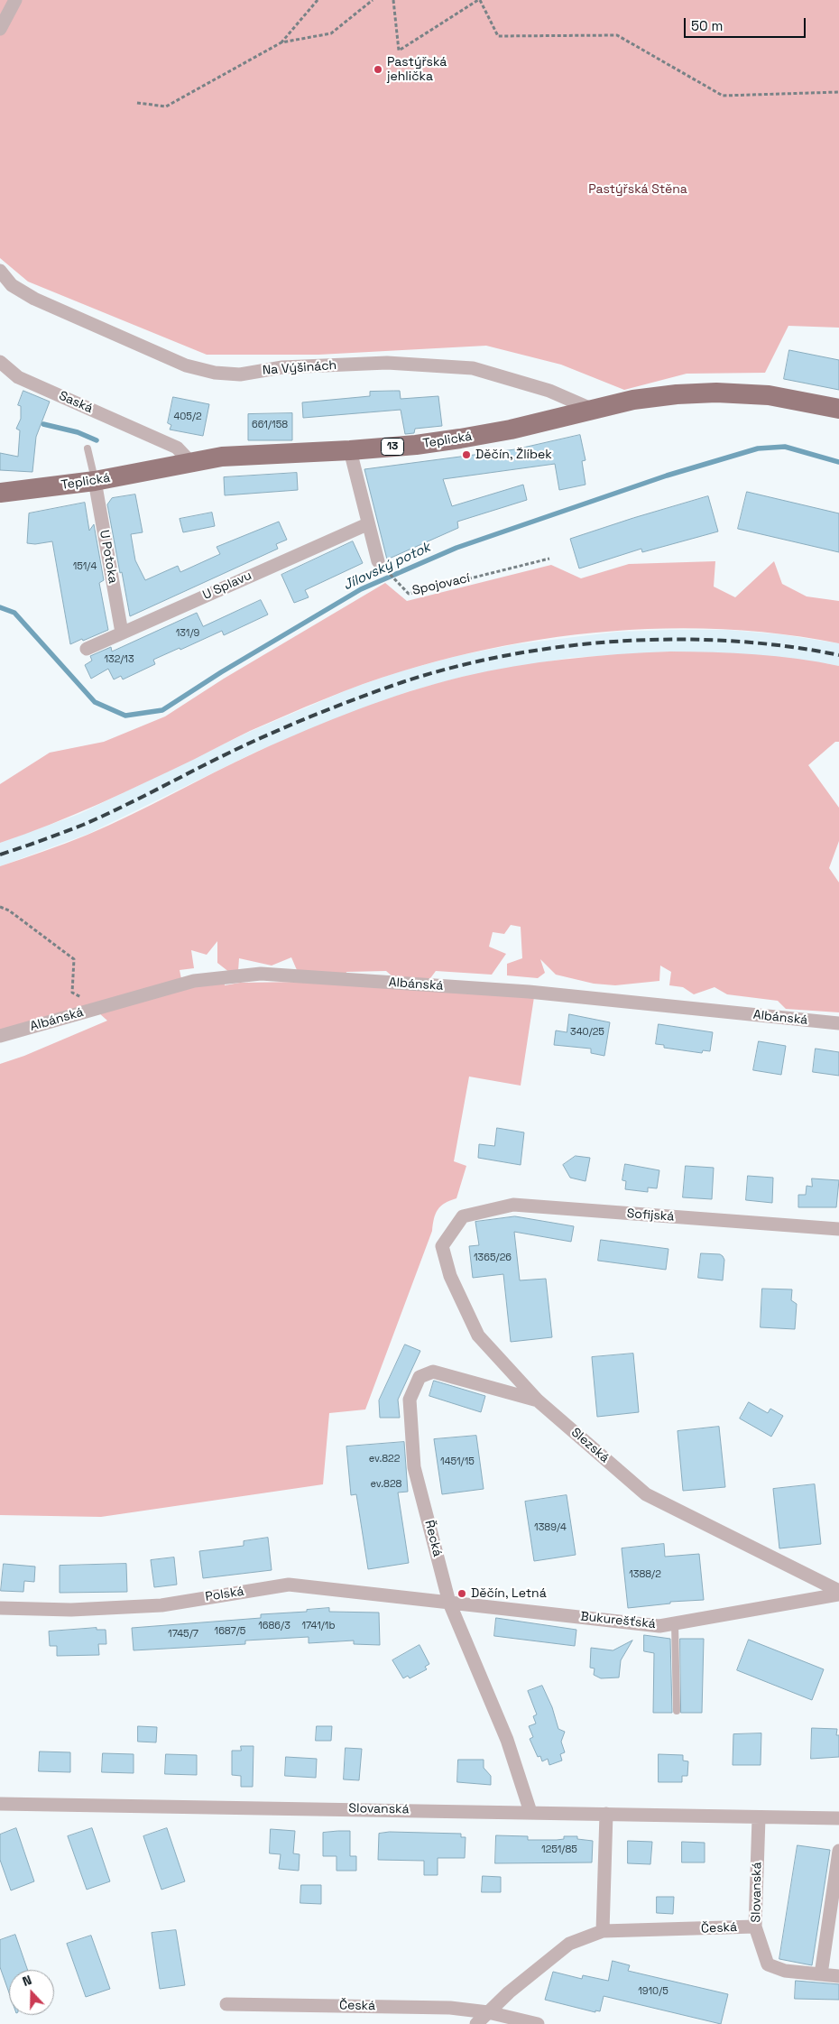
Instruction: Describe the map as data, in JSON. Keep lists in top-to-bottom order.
{
  "streets": {
    "main road": ["Teplická", "13"],
    "street": [
      "Na Výšinách",
      "Saská",
      "U Potoka",
      "U Splavu",
      "Albánská",
      "Sofijská",
      "Slezská",
      "Řecká",
      "Polská",
      "Bukurešťská",
      "Slovanská",
      "Česká"
    ],
    "path": ["Spojovací"]
  },
  "crossings": [
    ["Na Výšinách", "Teplická"],
    ["Saská", "Teplická"],
    ["Teplická", "U Potoka"],
    ["U Potoka", "U Splavu"],
    ["Sofijská", "Slezská"],
    ["Slezská", "Řecká"],
    ["Slezská", "Bukurešťská"],
    ["Řecká", "Polská"],
    ["Řecká", "Bukurešťská"],
    ["Řecká", "Slovanská"],
    ["Polská", "Bukurešťská"],
    ["Slovanská", "Česká"]
  ],
  "water": ["Jílovský potok"],
  "parks": ["Pastýřská Stěna"],
  "places": ["Pastýřská jehlička", "Děčín, Žlíbek", "Děčín, Letná"],
  "house_numbers": [
    "405/2",
    "661/158",
    "151/4",
    "131/9",
    "132/13",
    "340/25",
    "1365/26",
    "ev.822",
    "1451/15",
    "ev.828",
    "1389/4",
    "1388/2",
    "1686/3",
    "1741/1b",
    "1687/5",
    "1745/7",
    "1251/85",
    "1910/5"
  ],
  "scale_bar": "50 m",
  "north": "top"
}
